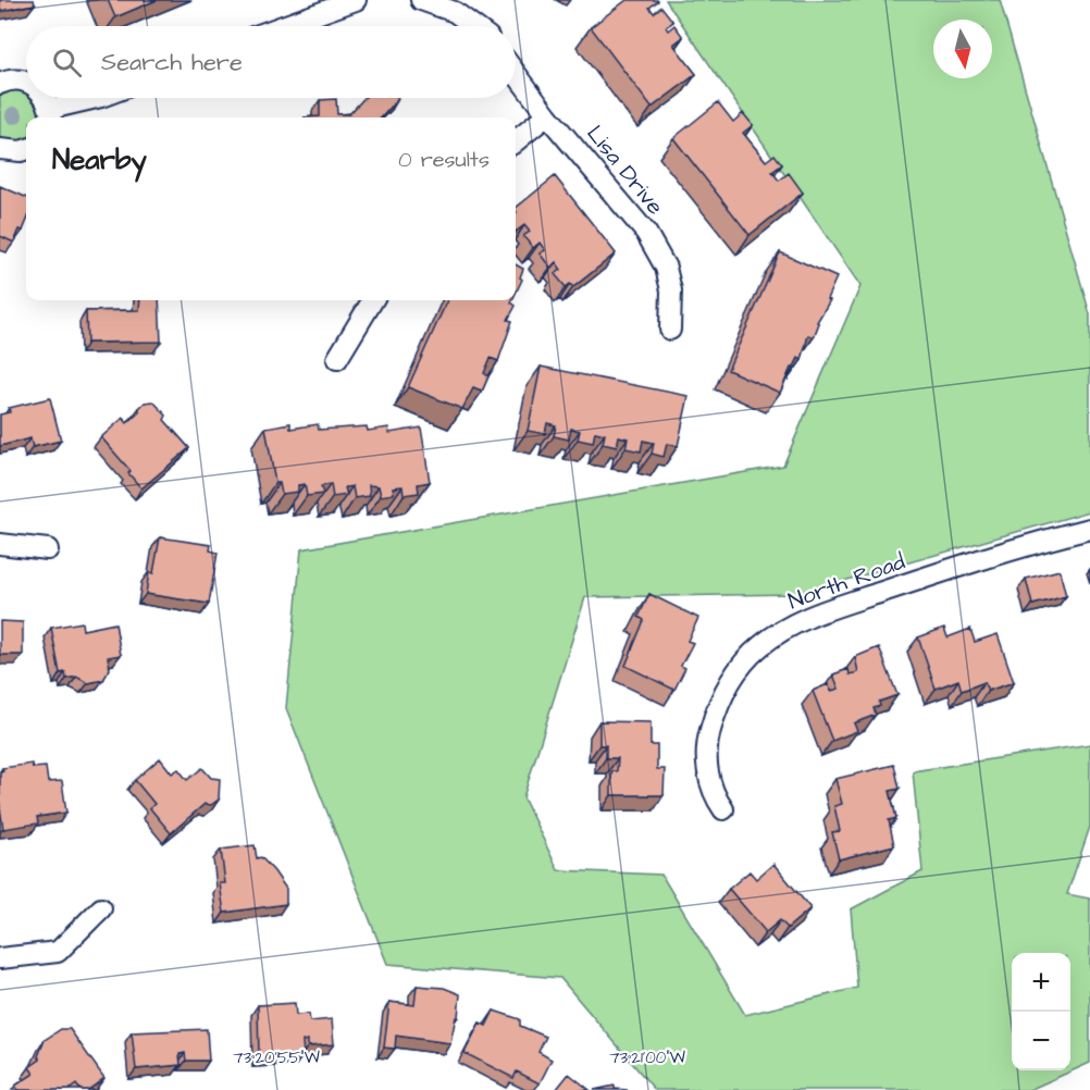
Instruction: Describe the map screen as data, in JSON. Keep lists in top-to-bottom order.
{
  "streets": {
    "street": ["Lisa Drive", "North Road"]
  },
  "north": "bottom",
  "page": {
    "search": "Search here",
    "heading": ["Nearby", "0 results"],
    "map_buttons": ["+", "−"]
  },
  "coordinates": ["73°20'55\"W", "73°21'00\"W"]
}
